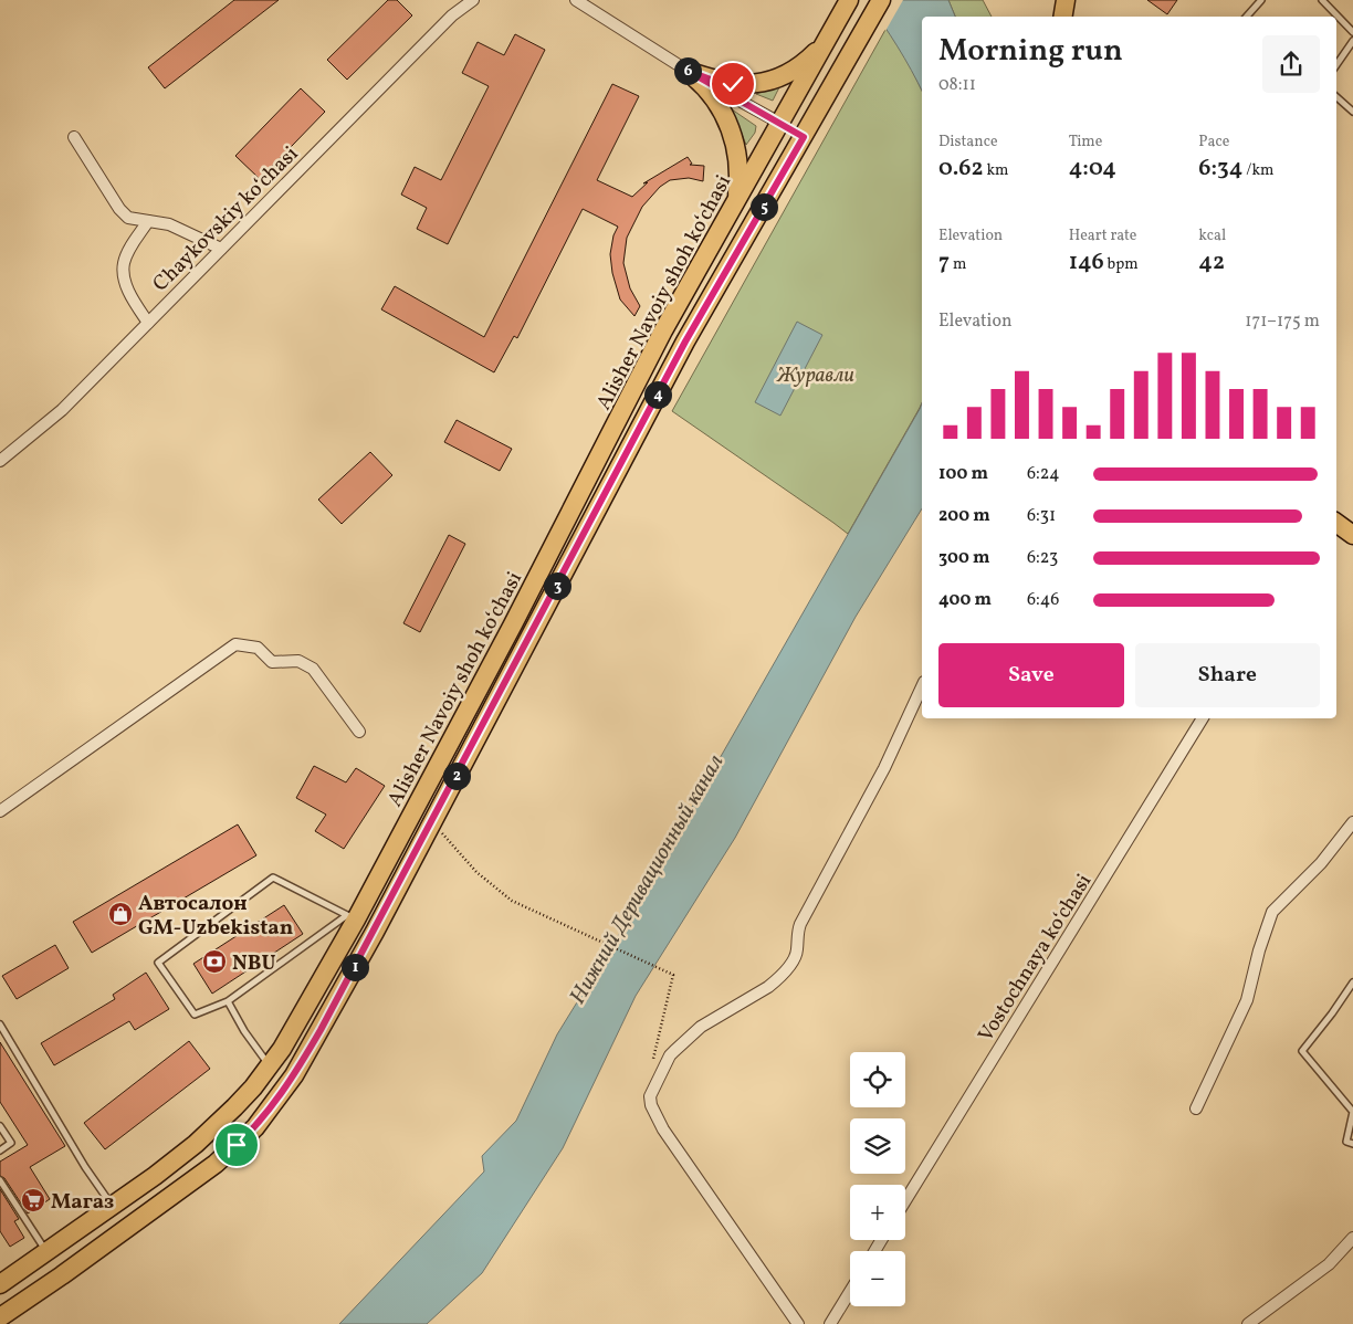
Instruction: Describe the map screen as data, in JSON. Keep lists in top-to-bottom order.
{
  "streets": {
    "main road": ["Alisher Navoiy shoh koʻchasi"],
    "street": ["Chaykovskiy ko‘chasi", "Vostochnaya ko‘chasi"]
  },
  "water": ["Нижний Деривационный канал"],
  "parks": ["Журавли"],
  "places": {
    "shop": ["Автосалон GM-Uzbekistan"],
    "bank": ["NBU"],
    "supermarket": ["Магаз"]
  },
  "page": {
    "heading": ["Morning run", "08:11"],
    "pins": [
      "6",
      "5",
      "4",
      "3",
      "2",
      "1"
    ],
    "stats": [
      ["Distance", "0.62 km"],
      ["Time", "4:04"],
      ["Pace", "6:34 /km"],
      ["Elevation", "7 m"],
      ["Heart rate", "146 bpm"],
      ["kcal", "42"]
    ],
    "chart": ["Elevation", "171–175 m"],
    "list": [
      {
        "name": "100 m",
        "note": "6:24"
      },
      {
        "name": "200 m",
        "note": "6:31"
      },
      {
        "name": "300 m",
        "note": "6:23"
      },
      {
        "name": "400 m",
        "note": "6:46"
      }
    ],
    "buttons": ["Save", "Share"],
    "map_buttons": ["+", "−"]
  }
}
